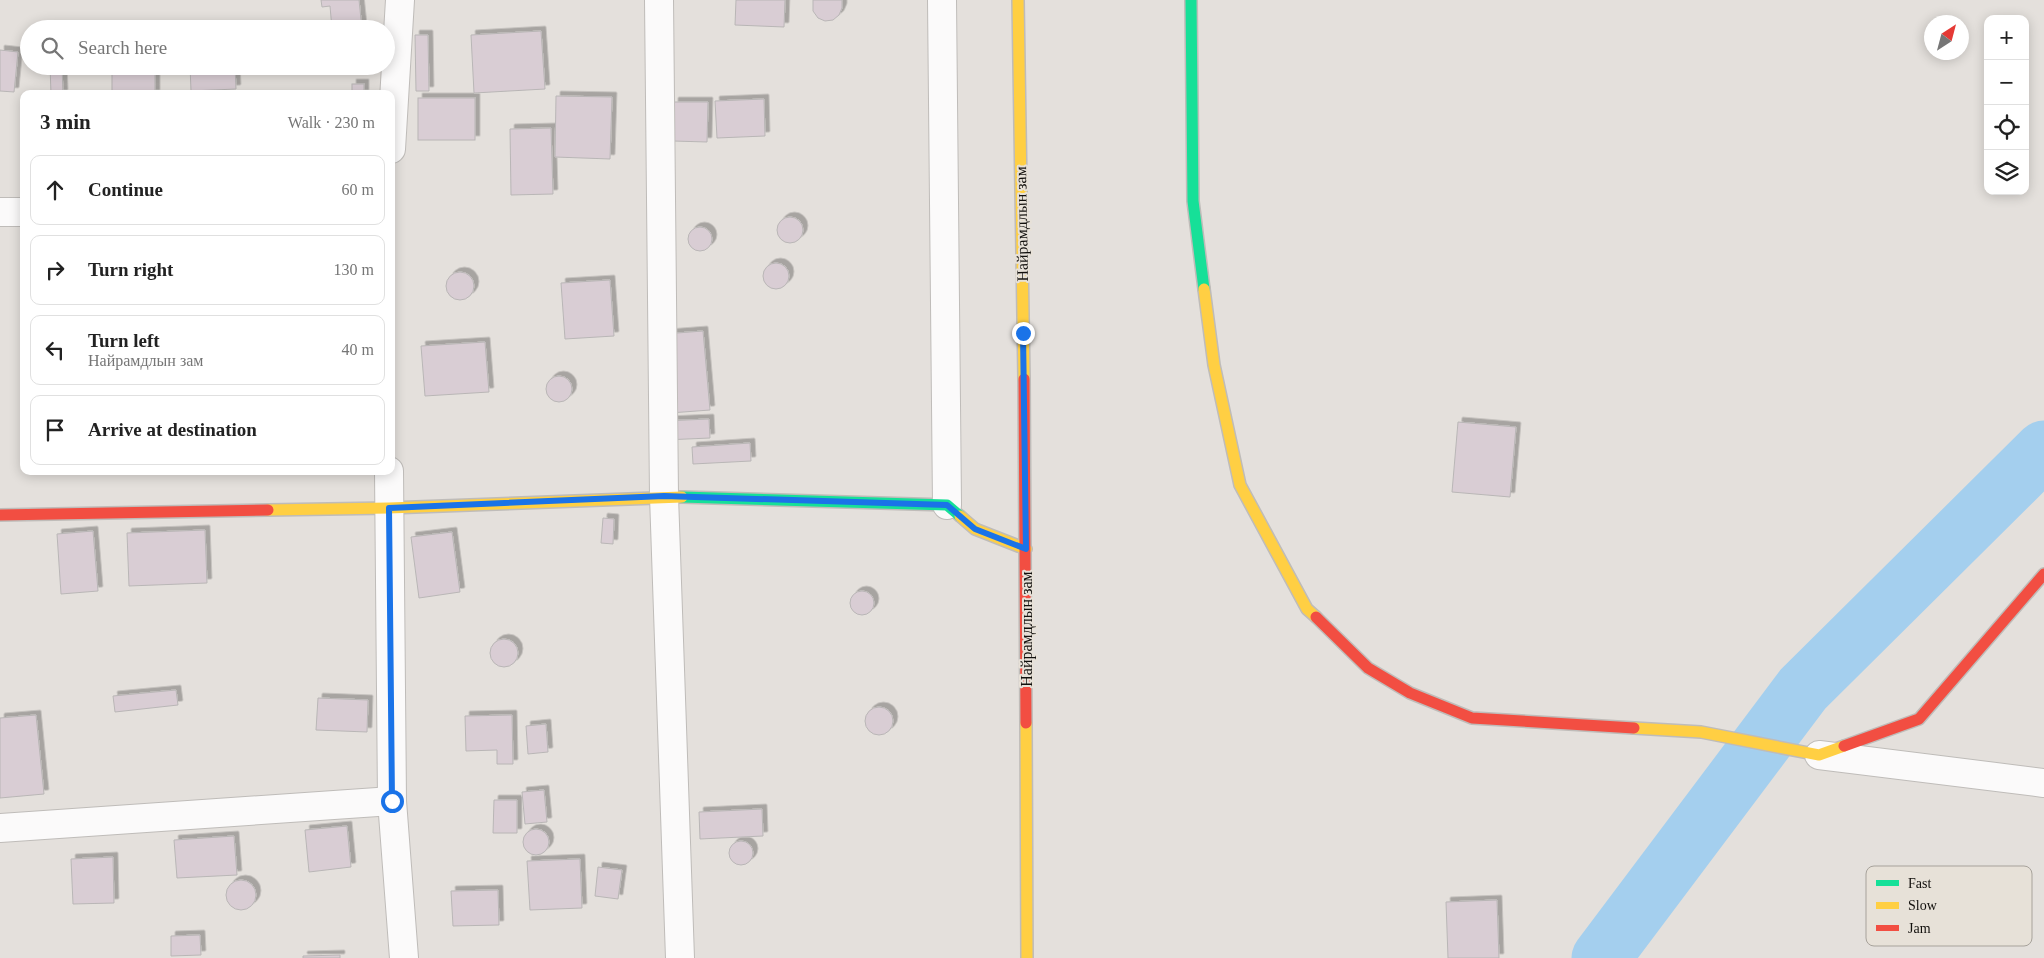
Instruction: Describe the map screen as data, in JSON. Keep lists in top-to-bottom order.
{
  "streets": {
    "street": ["Найрамдлын зам"]
  },
  "legend": ["Fast", "Slow", "Jam"],
  "north": "top right",
  "page": {
    "map_buttons": ["+", "−"],
    "search": "Search here",
    "heading": ["3 min", "Walk · 230 m"],
    "list": [
      ["Continue", "60 m"],
      ["Turn right", "130 m"],
      ["Turn left", "Найрамдлын зам", "40 m"],
      "Arrive at destination"
    ]
  }
}
